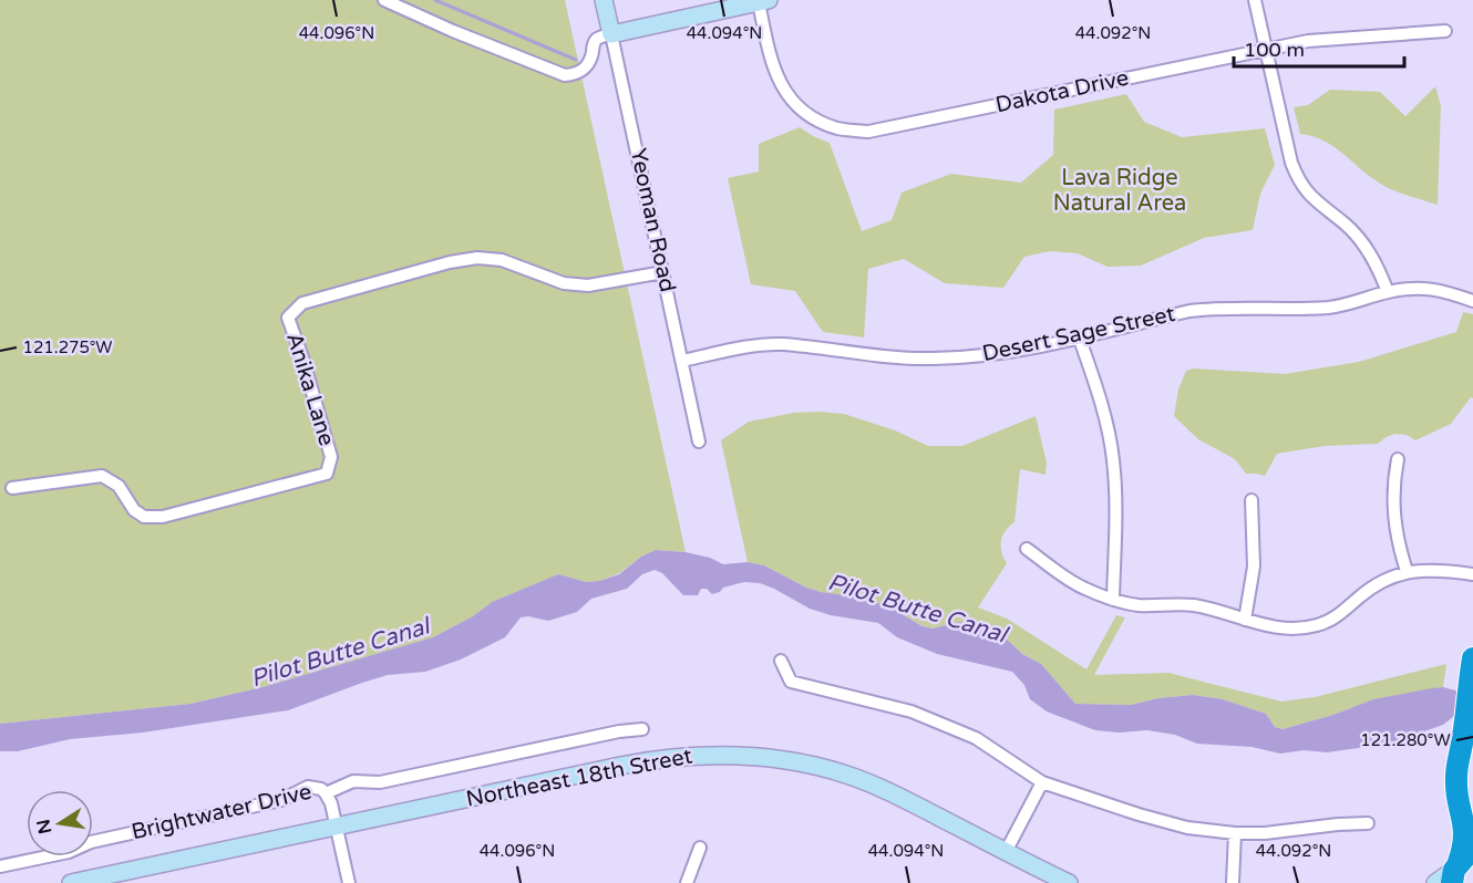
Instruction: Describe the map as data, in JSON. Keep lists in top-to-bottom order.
{
  "streets": {
    "main road": ["Yeoman Road", "Northeast 18th Street"],
    "street": [
      "Dakota Drive",
      "Desert Sage Street",
      "Anika Lane",
      "Brightwater Drive"
    ]
  },
  "crossings": [
    ["Yeoman Road", "Desert Sage Street"],
    ["Yeoman Road", "Anika Lane"],
    ["Northeast 18th Street", "Brightwater Drive"]
  ],
  "water": ["Pilot Butte Canal"],
  "parks": ["Lava Ridge Natural Area"],
  "scale_bar": "100 m",
  "north": "left",
  "coordinates": [
    "44.096°N",
    "44.094°N",
    "44.092°N",
    "121.275°W",
    "121.280°W"
  ]
}
